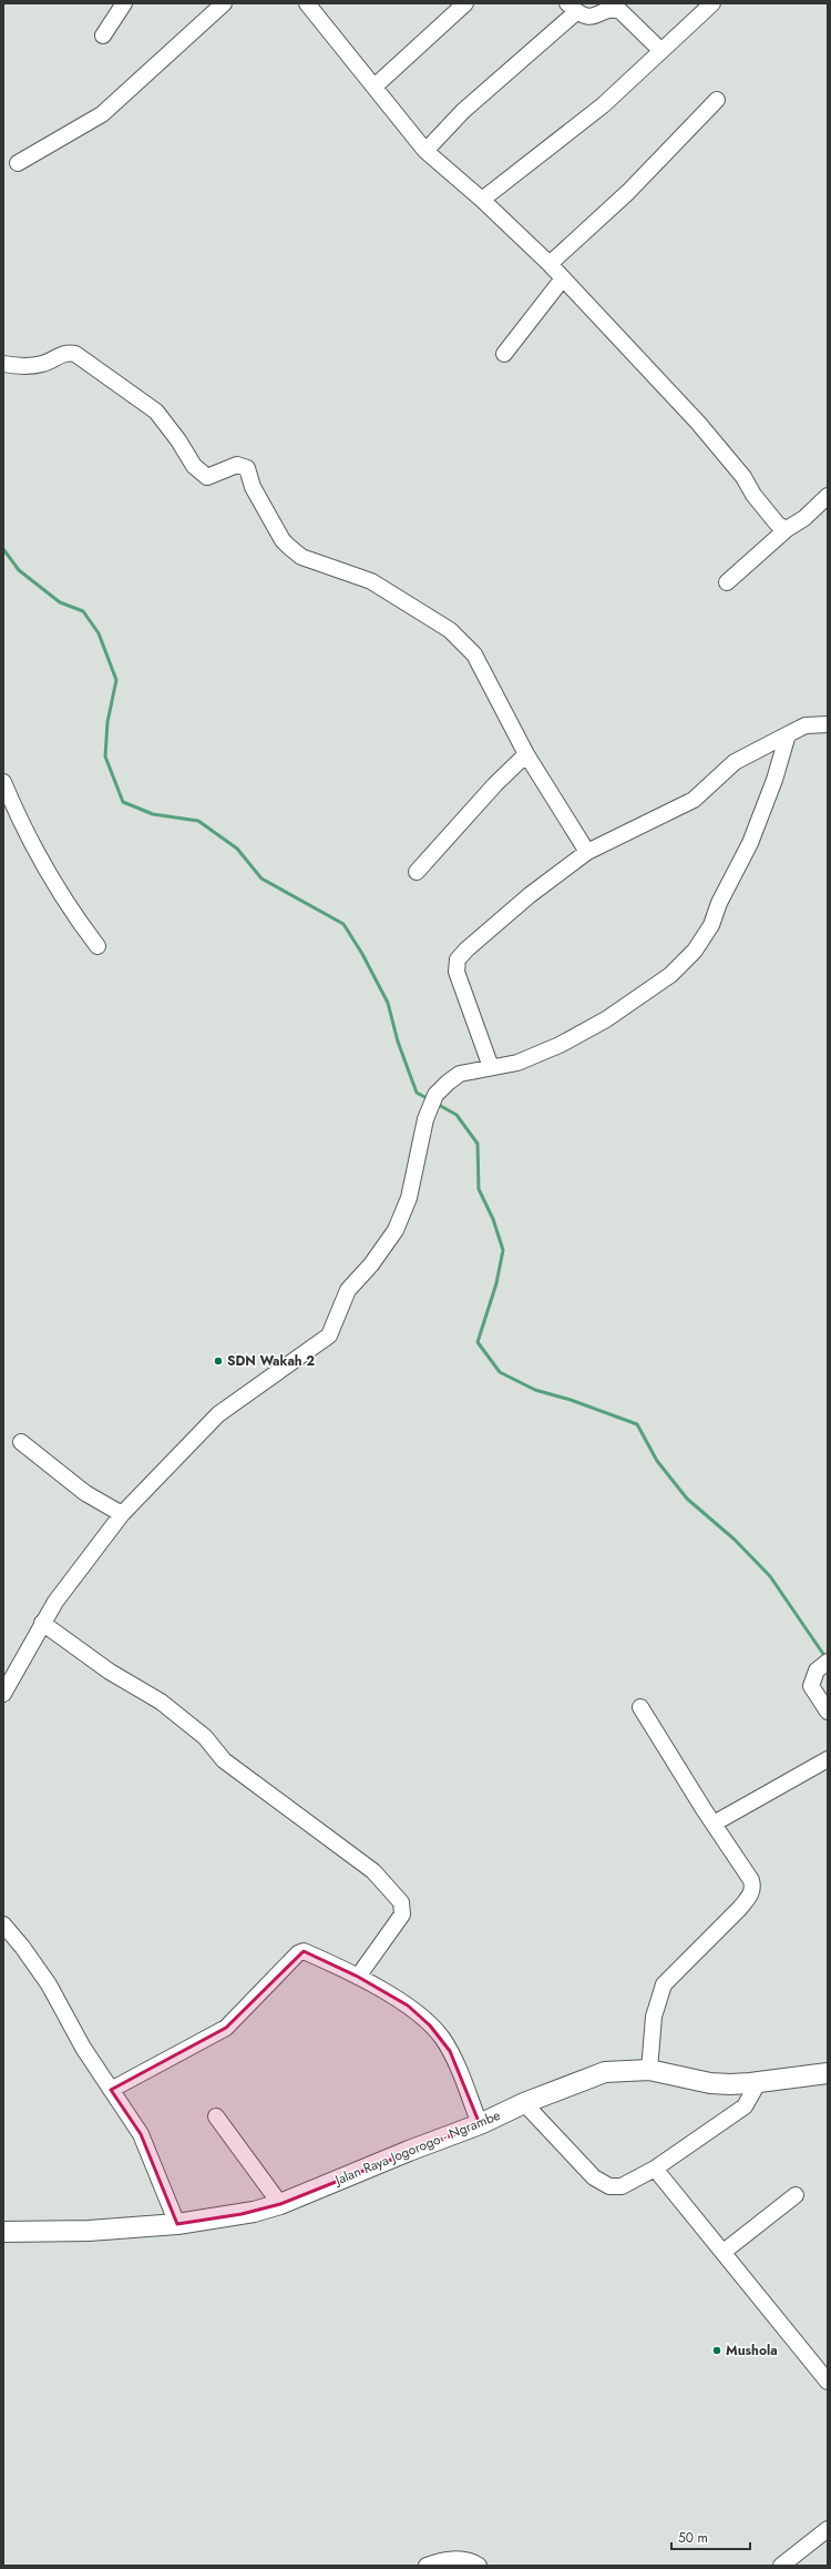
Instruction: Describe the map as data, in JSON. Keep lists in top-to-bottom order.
{
  "streets": {
    "main road": ["Jalan Raya Jogorogo - Ngrambe"]
  },
  "places": ["SDN Wakah 2", "Mushola"],
  "scale_bar": "50 m"
}
